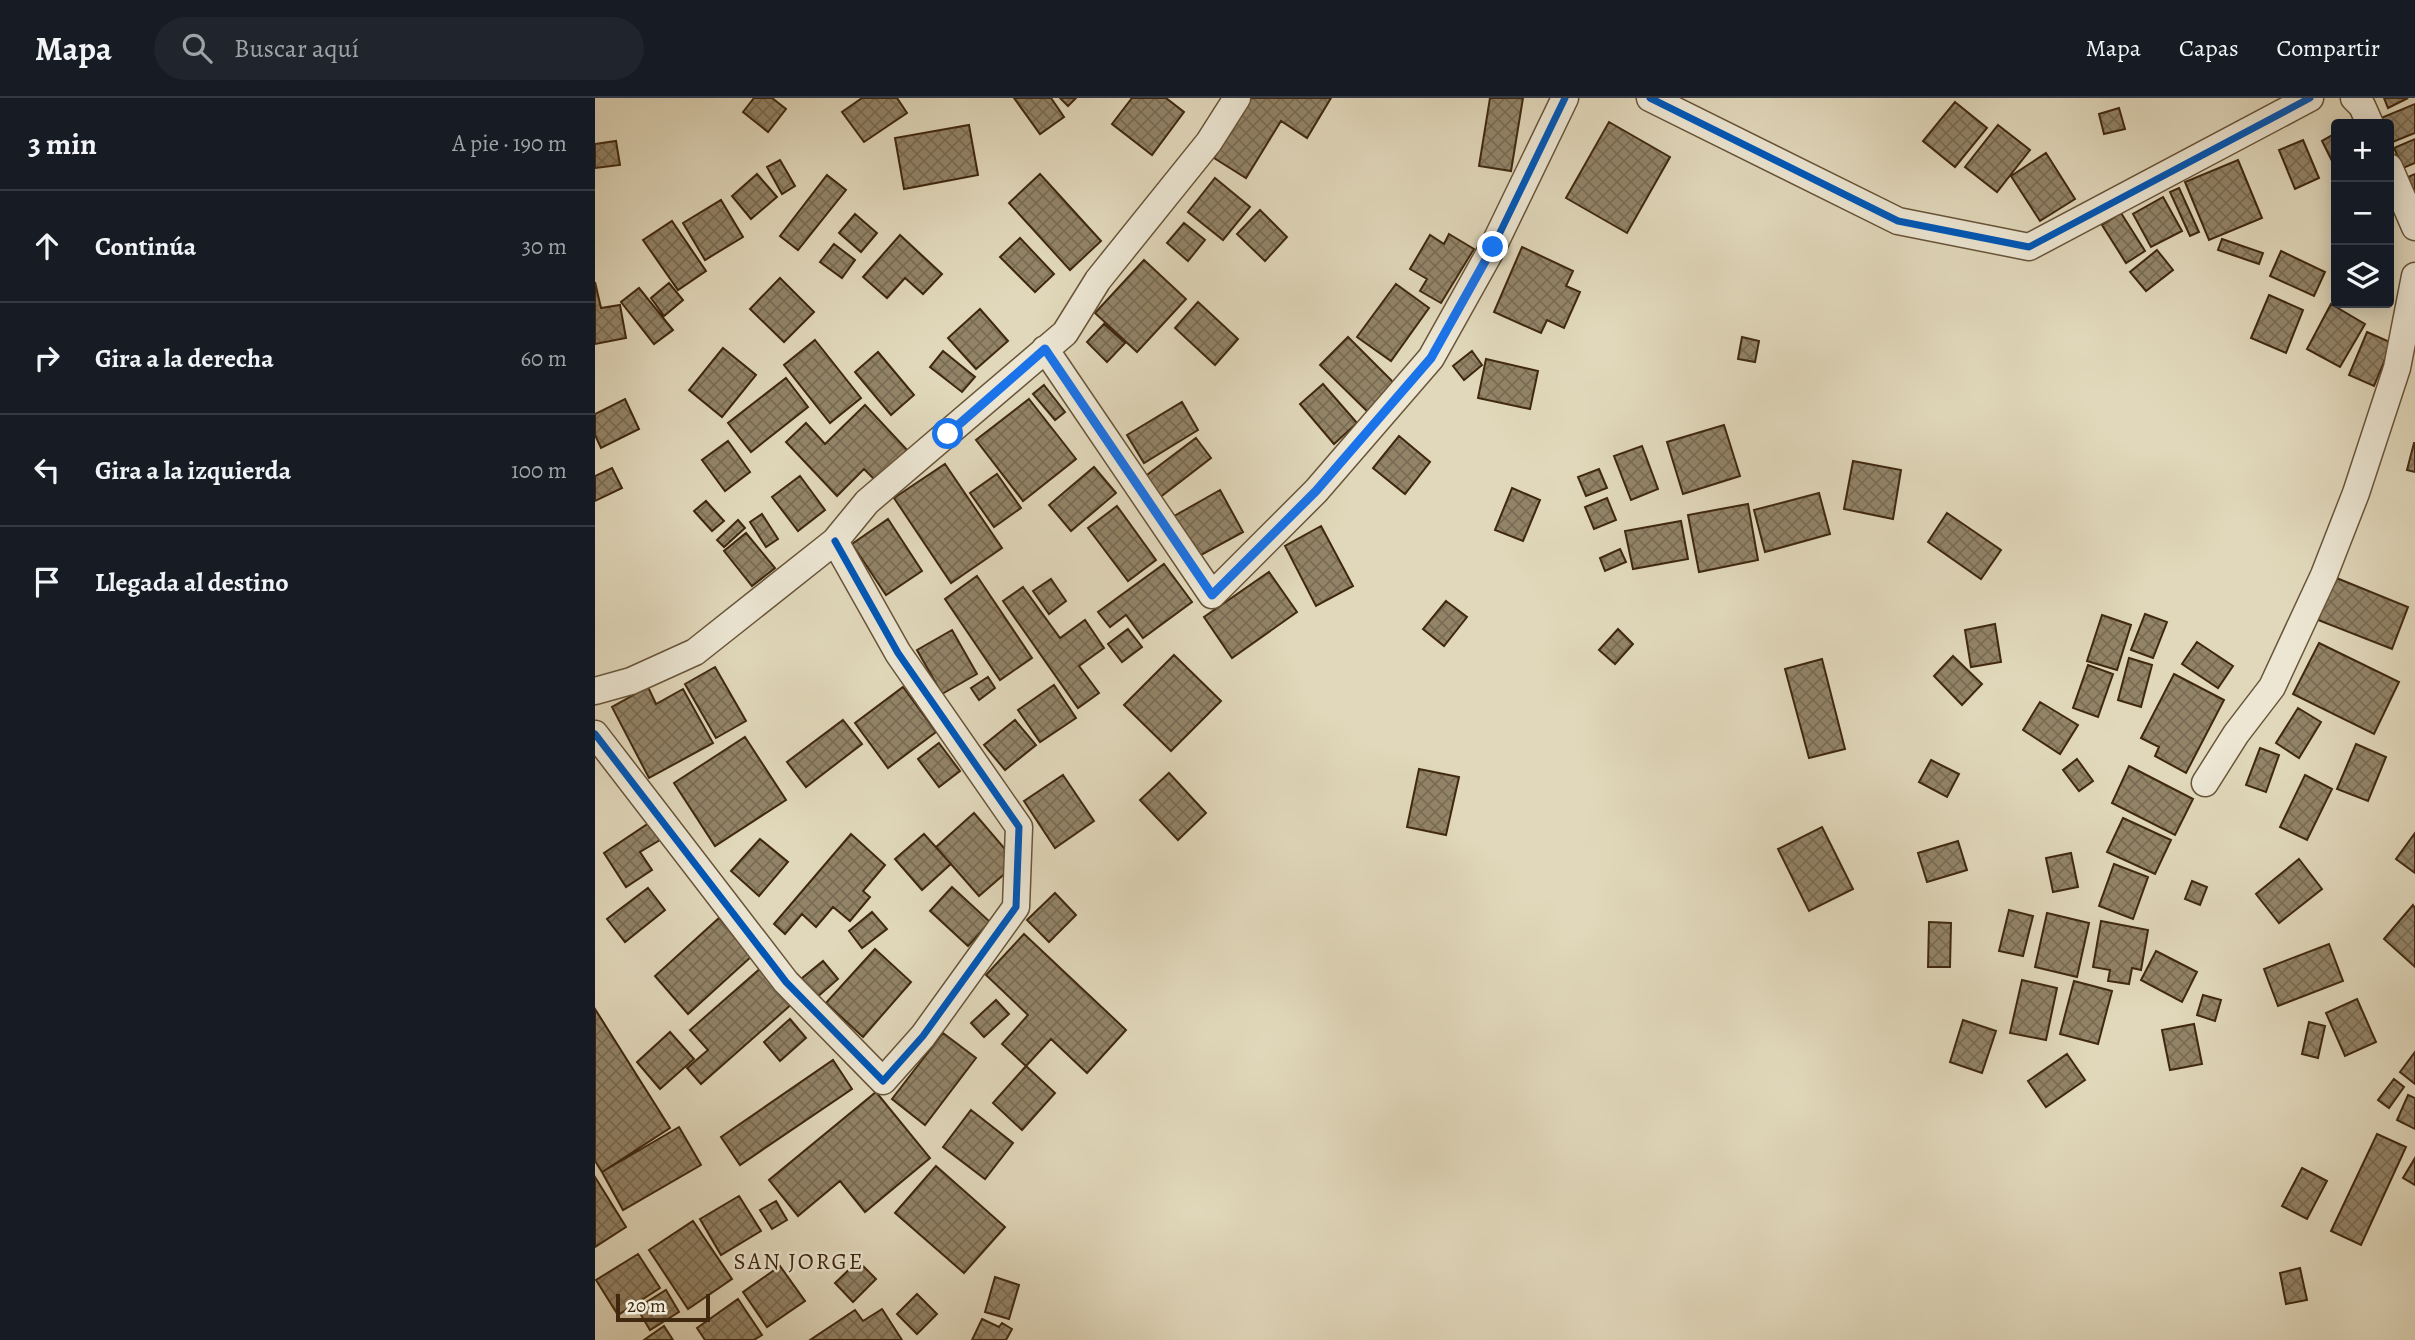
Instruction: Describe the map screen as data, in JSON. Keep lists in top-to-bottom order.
{
  "districts": ["SAN JORGE"],
  "scale_bar": "20 m",
  "page": {
    "header": "Mapa",
    "search": "Buscar aquí",
    "nav": ["Mapa", "Capas", "Compartir"],
    "heading": ["3 min", "A pie · 190 m"],
    "map_buttons": ["+", "−"],
    "list": [
      ["Continúa", "30 m"],
      ["Gira a la derecha", "60 m"],
      ["Gira a la izquierda", "100 m"],
      "Llegada al destino"
    ],
    "scale": "20 m"
  }
}
